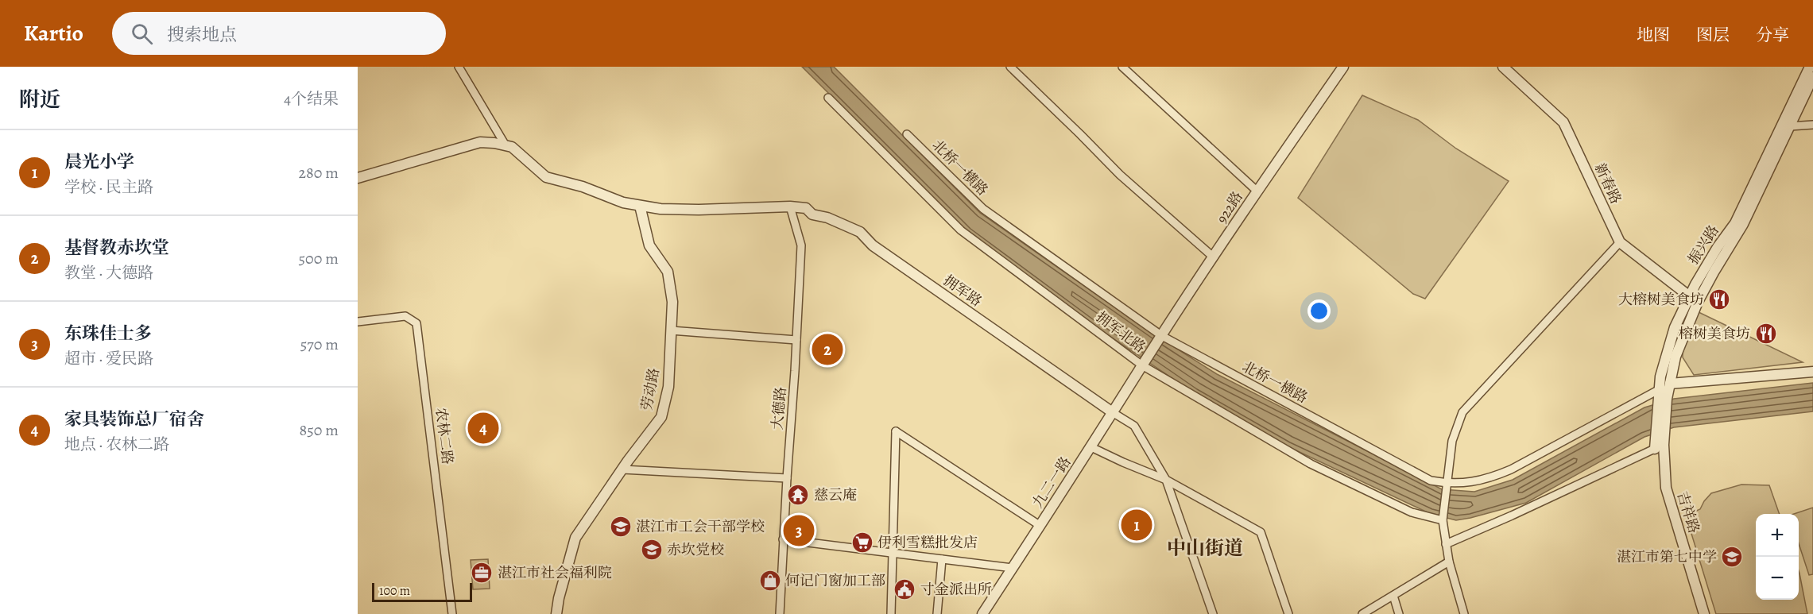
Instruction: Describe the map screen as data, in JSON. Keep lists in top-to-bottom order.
{
  "streets": {
    "street": [
      "北桥一横路",
      "新春路",
      "922路",
      "振兴路",
      "拥军路",
      "拥军北路",
      "劳动路",
      "大德路",
      "农林二路",
      "九二一路",
      "吉祥路"
    ]
  },
  "crossings": [
    ["北桥一横路", "922路"],
    ["北桥一横路", "振兴路"],
    ["新春路", "振兴路"],
    ["922路", "拥军北路"],
    ["922路", "九二一路"],
    ["拥军路", "大德路"],
    ["拥军路", "九二一路"],
    ["拥军北路", "九二一路"]
  ],
  "districts": ["中山街道"],
  "places": {
    "restaurant": ["大榕树美食坊", "榕树美食坊"],
    "temple": ["慈云庵"],
    "school or university": ["湛江市工会干部学校", "赤坎党校", "湛江市第七中学"],
    "supermarket": ["伊利雪糕批发店"],
    "office": ["湛江市社会福利院"],
    "shop": ["何记门窗加工部"],
    "public building": ["寸金派出所"]
  },
  "scale_bar": "100 m",
  "page": {
    "header": "Kartio",
    "search": "搜索地点",
    "nav": ["地图", "图层", "分享"],
    "heading": ["附近", "4个结果"],
    "list": [
      {
        "mark": "1",
        "name": "晨光小学",
        "note": "学校 · 民主路",
        "value": "280 m"
      },
      {
        "mark": "2",
        "name": "基督教赤坎堂",
        "note": "教堂 · 大德路",
        "value": "500 m"
      },
      {
        "mark": "3",
        "name": "东珠佳士多",
        "note": "超市 · 爱民路",
        "value": "570 m"
      },
      {
        "mark": "4",
        "name": "家具装饰总厂宿舍",
        "note": "地点 · 农林二路",
        "value": "850 m"
      }
    ],
    "pins": [
      "2",
      "4",
      "1",
      "3"
    ],
    "map_buttons": ["+", "−"],
    "scale": "100 m"
  }
}
